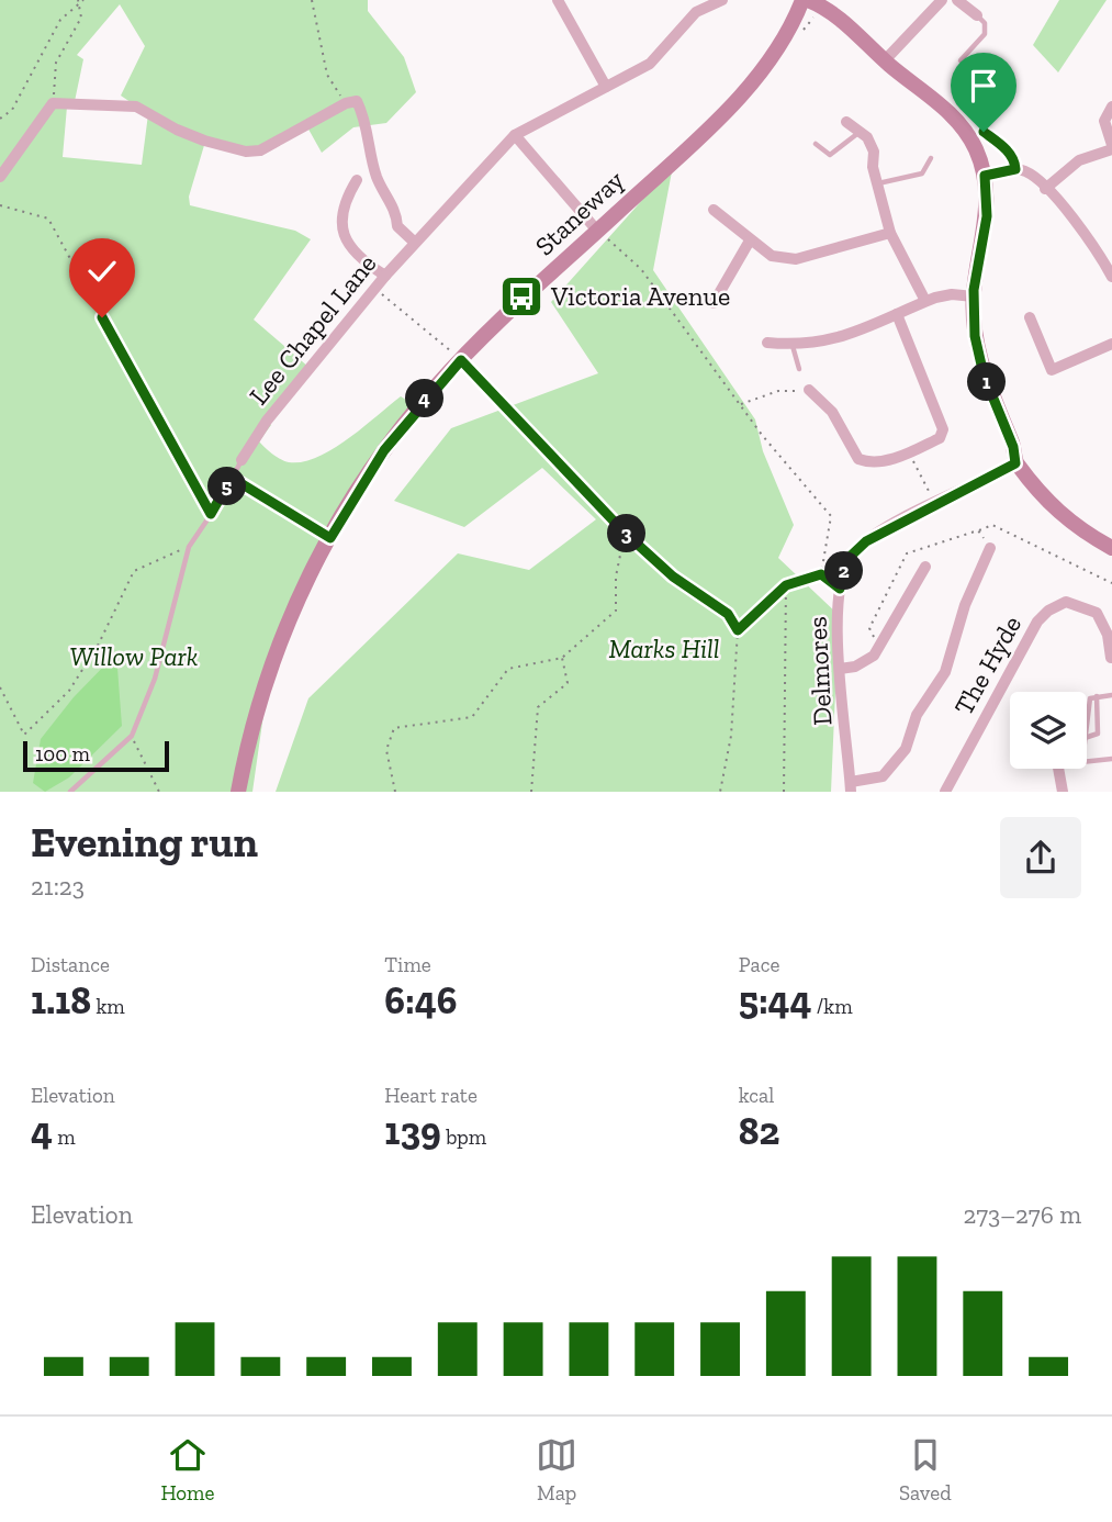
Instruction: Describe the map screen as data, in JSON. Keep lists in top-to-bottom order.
{
  "streets": {
    "main road": ["Staneway"],
    "street": ["Lee Chapel Lane", "The Hyde", "Delmores"]
  },
  "parks": ["Marks Hill", "Willow Park"],
  "places": {
    "bus stop": ["Victoria Avenue"]
  },
  "scale_bar": "100 m",
  "page": {
    "pins": [
      "1",
      "4",
      "5",
      "3",
      "2"
    ],
    "scale": "100 m",
    "heading": ["Evening run", "21:23"],
    "stats": [
      ["Distance", "1.18 km"],
      ["Time", "6:46"],
      ["Pace", "5:44 /km"],
      ["Elevation", "4 m"],
      ["Heart rate", "139 bpm"],
      ["kcal", "82"]
    ],
    "chart": ["Elevation", "273–276 m"],
    "tabs": ["Home", "Map", "Saved"]
  }
}
